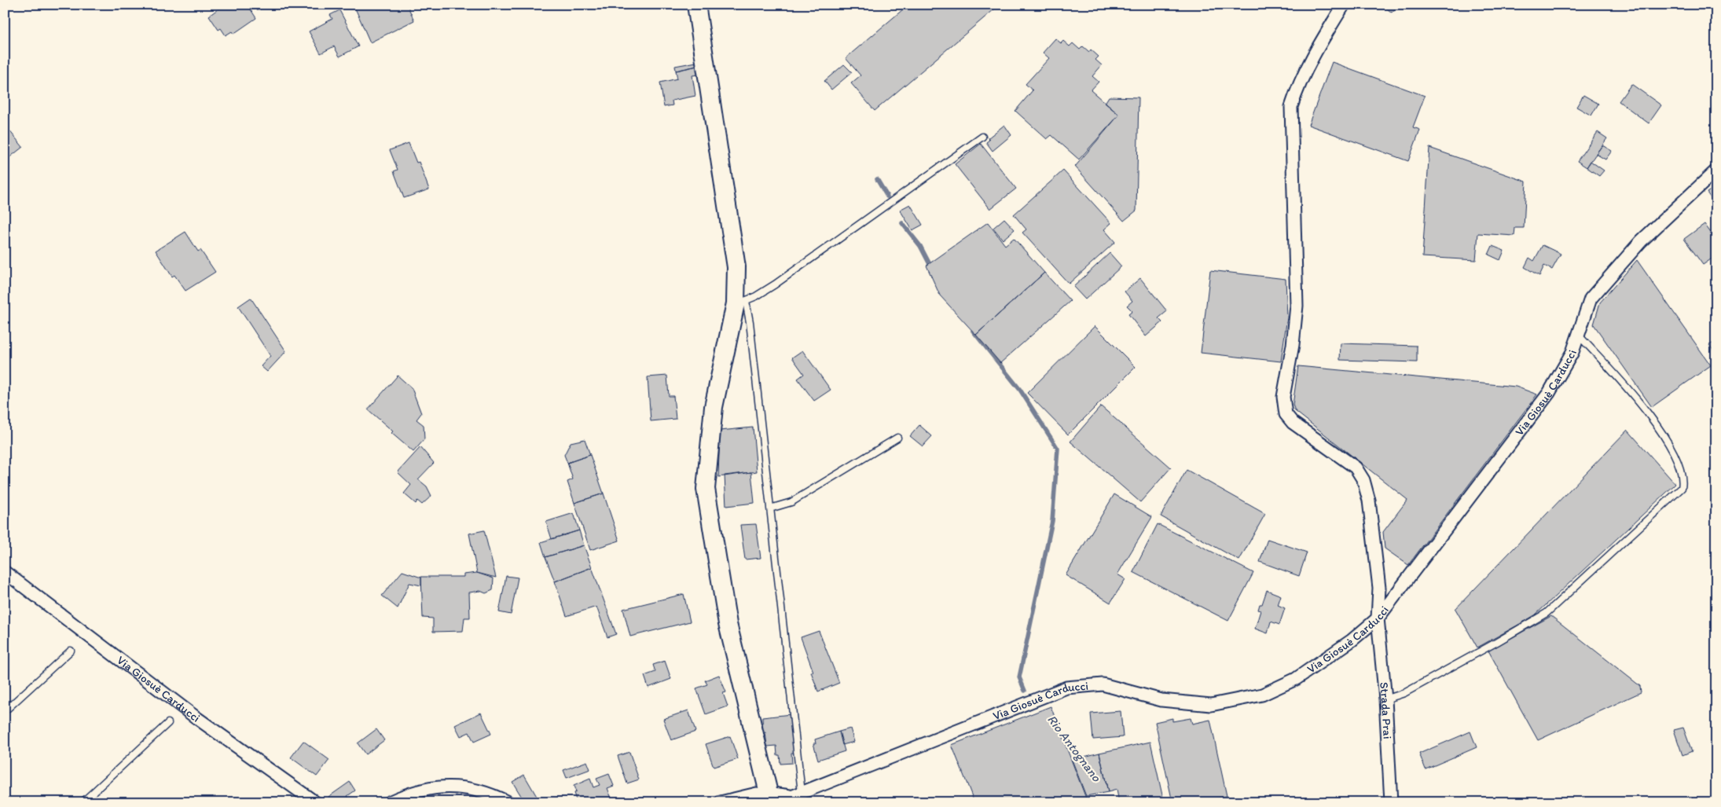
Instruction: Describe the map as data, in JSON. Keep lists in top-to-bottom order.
{
  "streets": {
    "street": ["Via Giosuè Carducci", "Strada Prai"]
  },
  "crossings": [
    ["Via Giosuè Carducci", "Strada Prai"]
  ],
  "water": ["Rio Antognano"]
}
